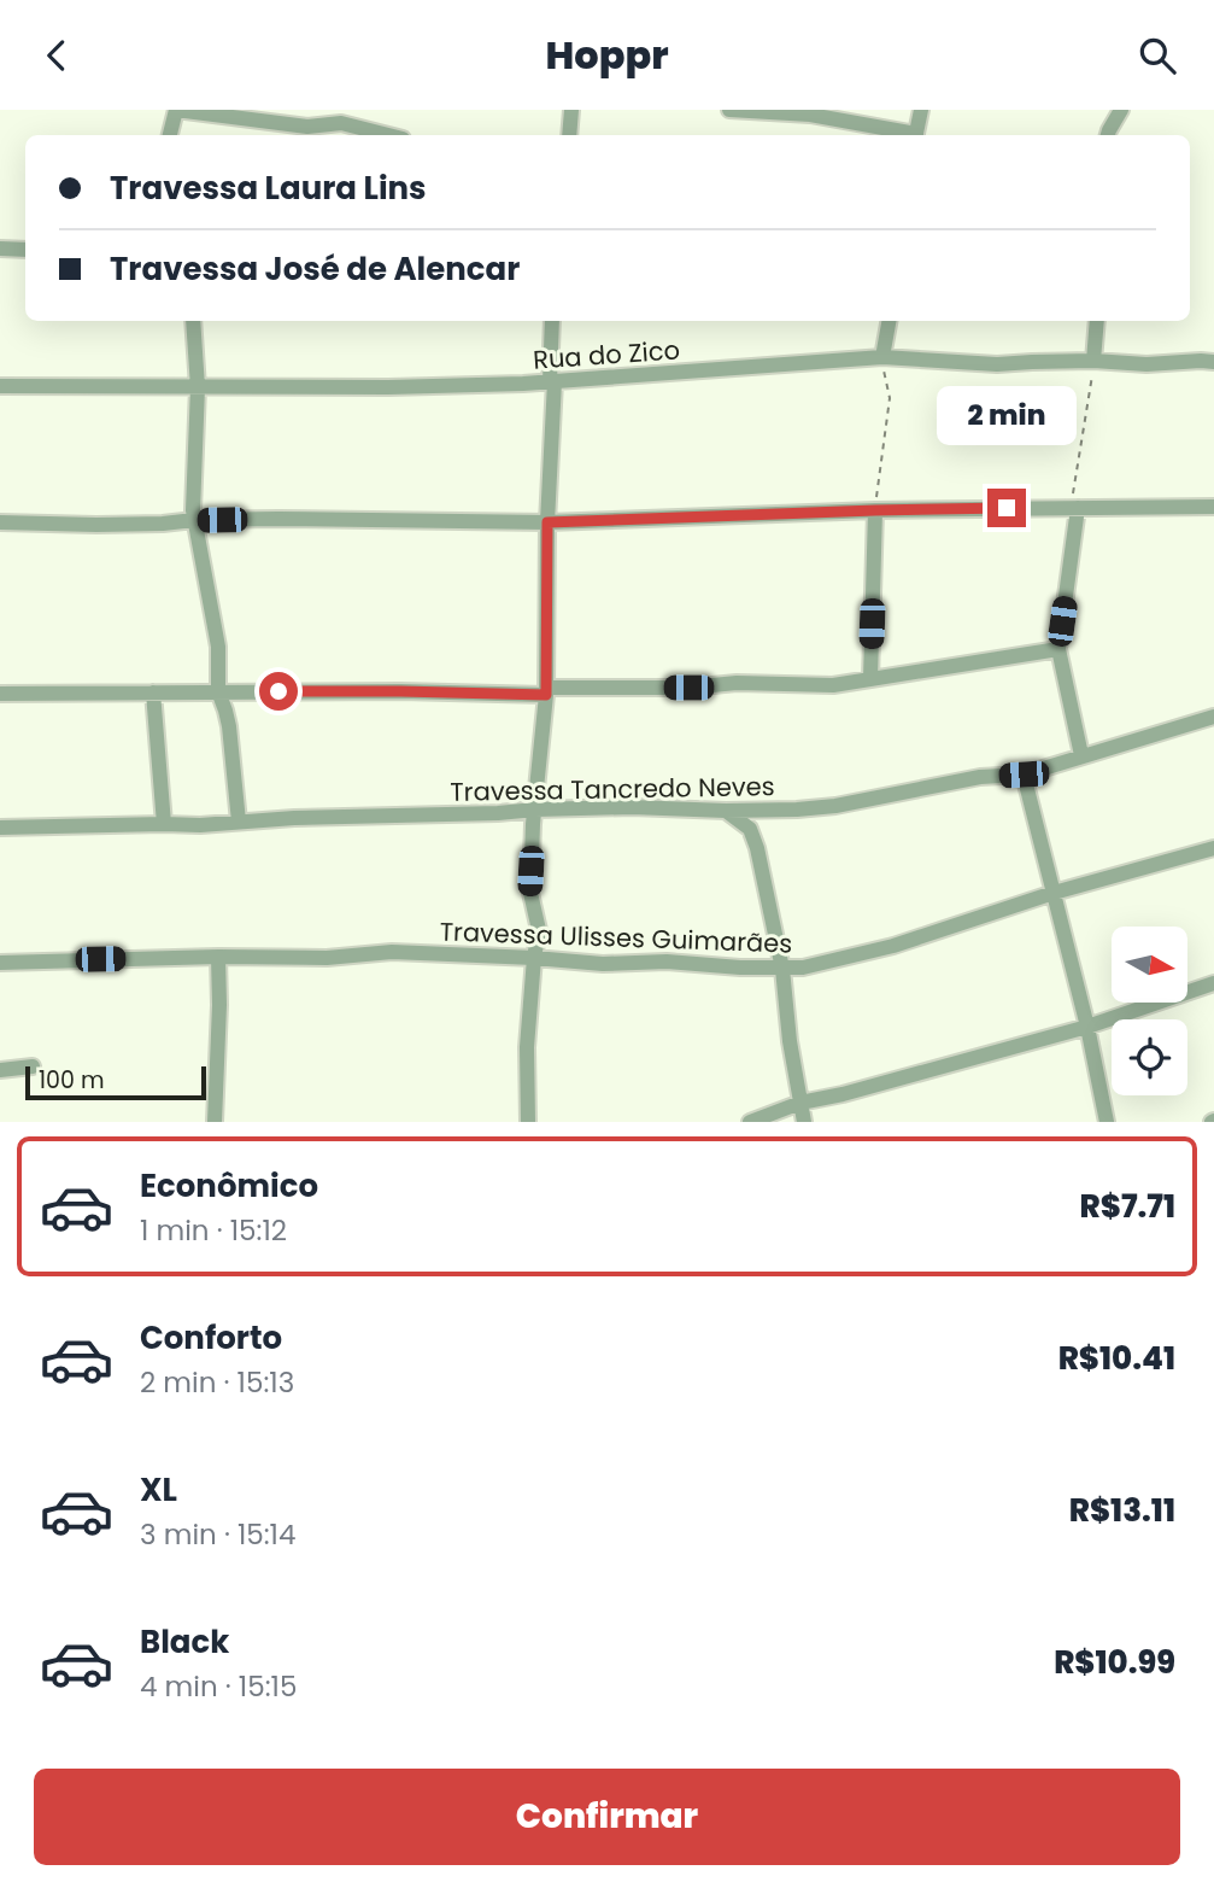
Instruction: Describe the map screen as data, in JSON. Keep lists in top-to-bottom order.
{
  "streets": {
    "street": ["Rua do Zico", "Travessa Tancredo Neves", "Travessa Ulisses Guimarães"]
  },
  "scale_bar": "100 m",
  "north": "right",
  "page": {
    "header": "Hoppr",
    "banner": ["Travessa Laura Lins", "Travessa José de Alencar"],
    "bubble": "2 min",
    "scale": "100 m",
    "list": [
      {
        "name": "Econômico",
        "note": "1 min · 15:12",
        "value": "R$7.71"
      },
      {
        "name": "Conforto",
        "note": "2 min · 15:13",
        "value": "R$10.41"
      },
      {
        "name": "XL",
        "note": "3 min · 15:14",
        "value": "R$13.11"
      },
      {
        "name": "Black",
        "note": "4 min · 15:15",
        "value": "R$10.99"
      }
    ],
    "buttons": "Confirmar"
  }
}
